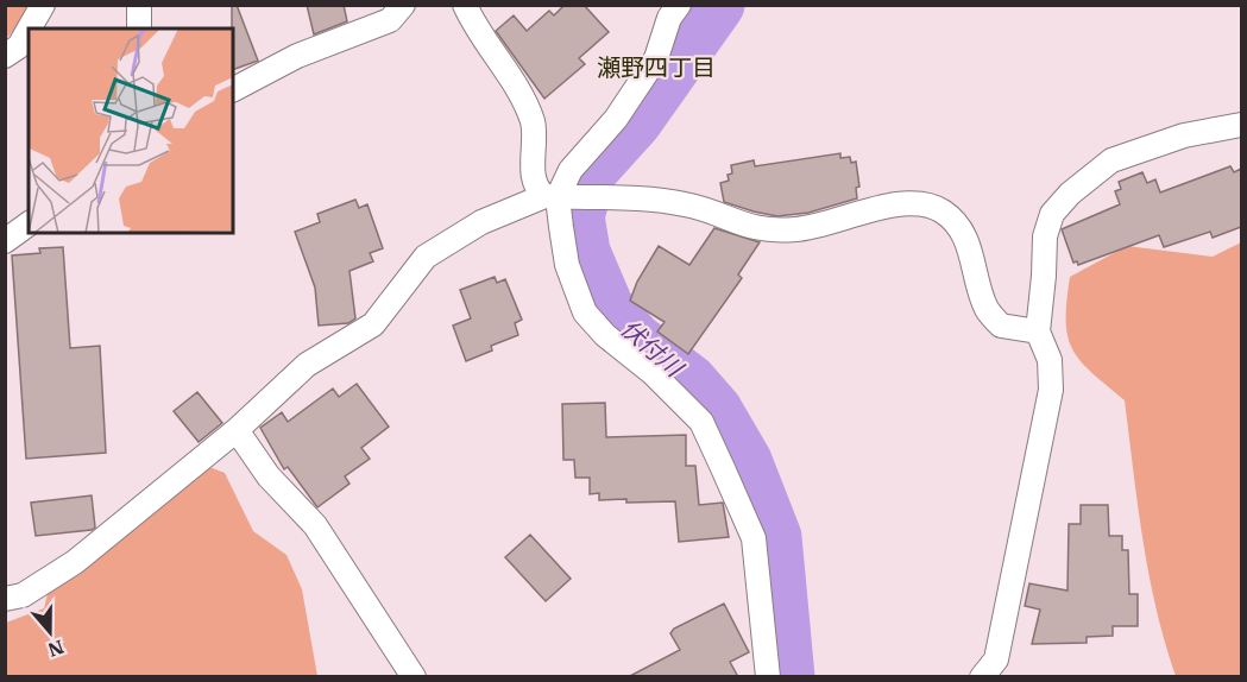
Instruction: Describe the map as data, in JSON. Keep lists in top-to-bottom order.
{
  "districts": ["瀬野四丁目"],
  "water": ["伏付川"],
  "north": "bottom"
}
